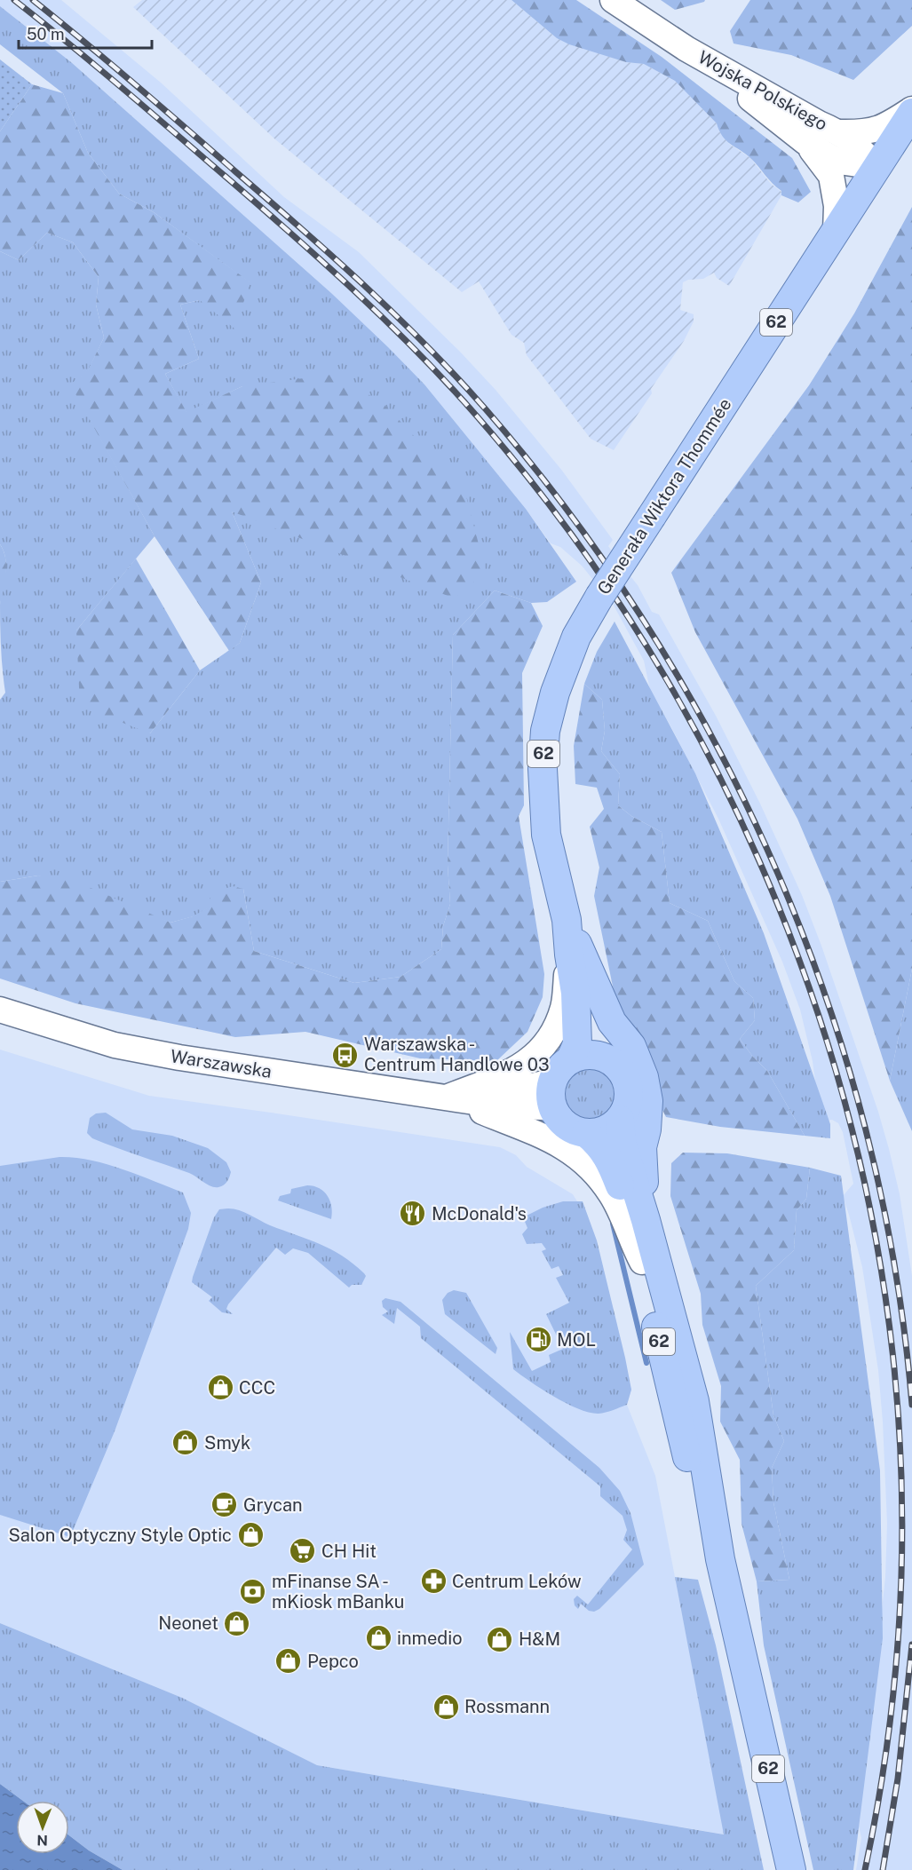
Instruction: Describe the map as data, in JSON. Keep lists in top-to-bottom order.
{
  "streets": {
    "main road": [
      "Wojska Polskiego",
      "62",
      "Generała Wiktora Thommée",
      "Warszawska"
    ]
  },
  "crossings": [
    ["Wojska Polskiego", "Generała Wiktora Thommée"],
    ["62", "Generała Wiktora Thommée"],
    ["62", "Warszawska"],
    ["Generała Wiktora Thommée", "Warszawska"]
  ],
  "places": {
    "bus stop": ["Warszawska - Centrum Handlowe 03"],
    "restaurant": ["McDonald's"],
    "fuel station": ["MOL"],
    "shop": [
      "CCC",
      "Smyk",
      "Salon Optyczny Style Optic",
      "Neonet",
      "inmedio",
      "H&M",
      "Pepco",
      "Rossmann"
    ],
    "cafe": ["Grycan"],
    "supermarket": ["CH Hit"],
    "pharmacy": ["Centrum Leków"],
    "bank": ["mFinanse SA - mKiosk mBanku"]
  },
  "scale_bar": "50 m",
  "north": "bottom"
}
